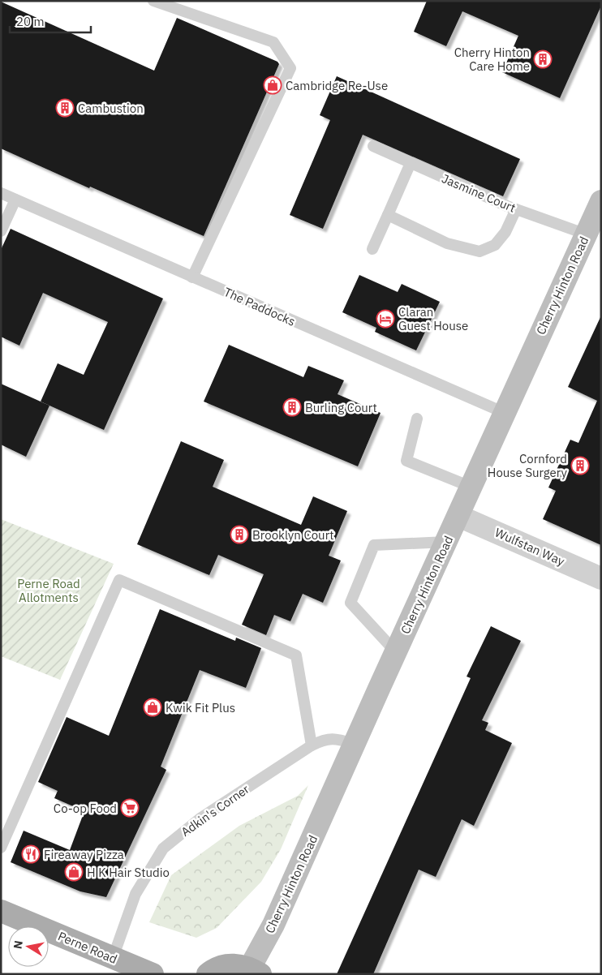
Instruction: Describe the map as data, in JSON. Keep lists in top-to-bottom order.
{
  "streets": {
    "main road": ["Perne Road"],
    "street": ["Cherry Hinton Road", "Wulfstan Way"],
    "lane": ["Jasmine Court", "The Paddocks", "Adkin's Corner"]
  },
  "crossings": [
    ["Jasmine Court", "Cherry Hinton Road"],
    ["Cherry Hinton Road", "The Paddocks"],
    ["Cherry Hinton Road", "Wulfstan Way"],
    ["Cherry Hinton Road", "Adkin's Corner"],
    ["Adkin's Corner", "Perne Road"]
  ],
  "parks": ["Perne Road Allotments"],
  "places": {
    "building": [
      "Cherry Hinton Care Home",
      "Cambustion",
      "Burling Court",
      "Cornford House Surgery",
      "Brooklyn Court"
    ],
    "shop": ["Cambridge Re-Use", "Kwik Fit Plus", "H K Hair Studio"],
    "hotel": ["Claran Guest House"],
    "supermarket": ["Co-op Food"],
    "restaurant": ["Fireaway Pizza"]
  },
  "scale_bar": "20 m",
  "north": "left"
}
